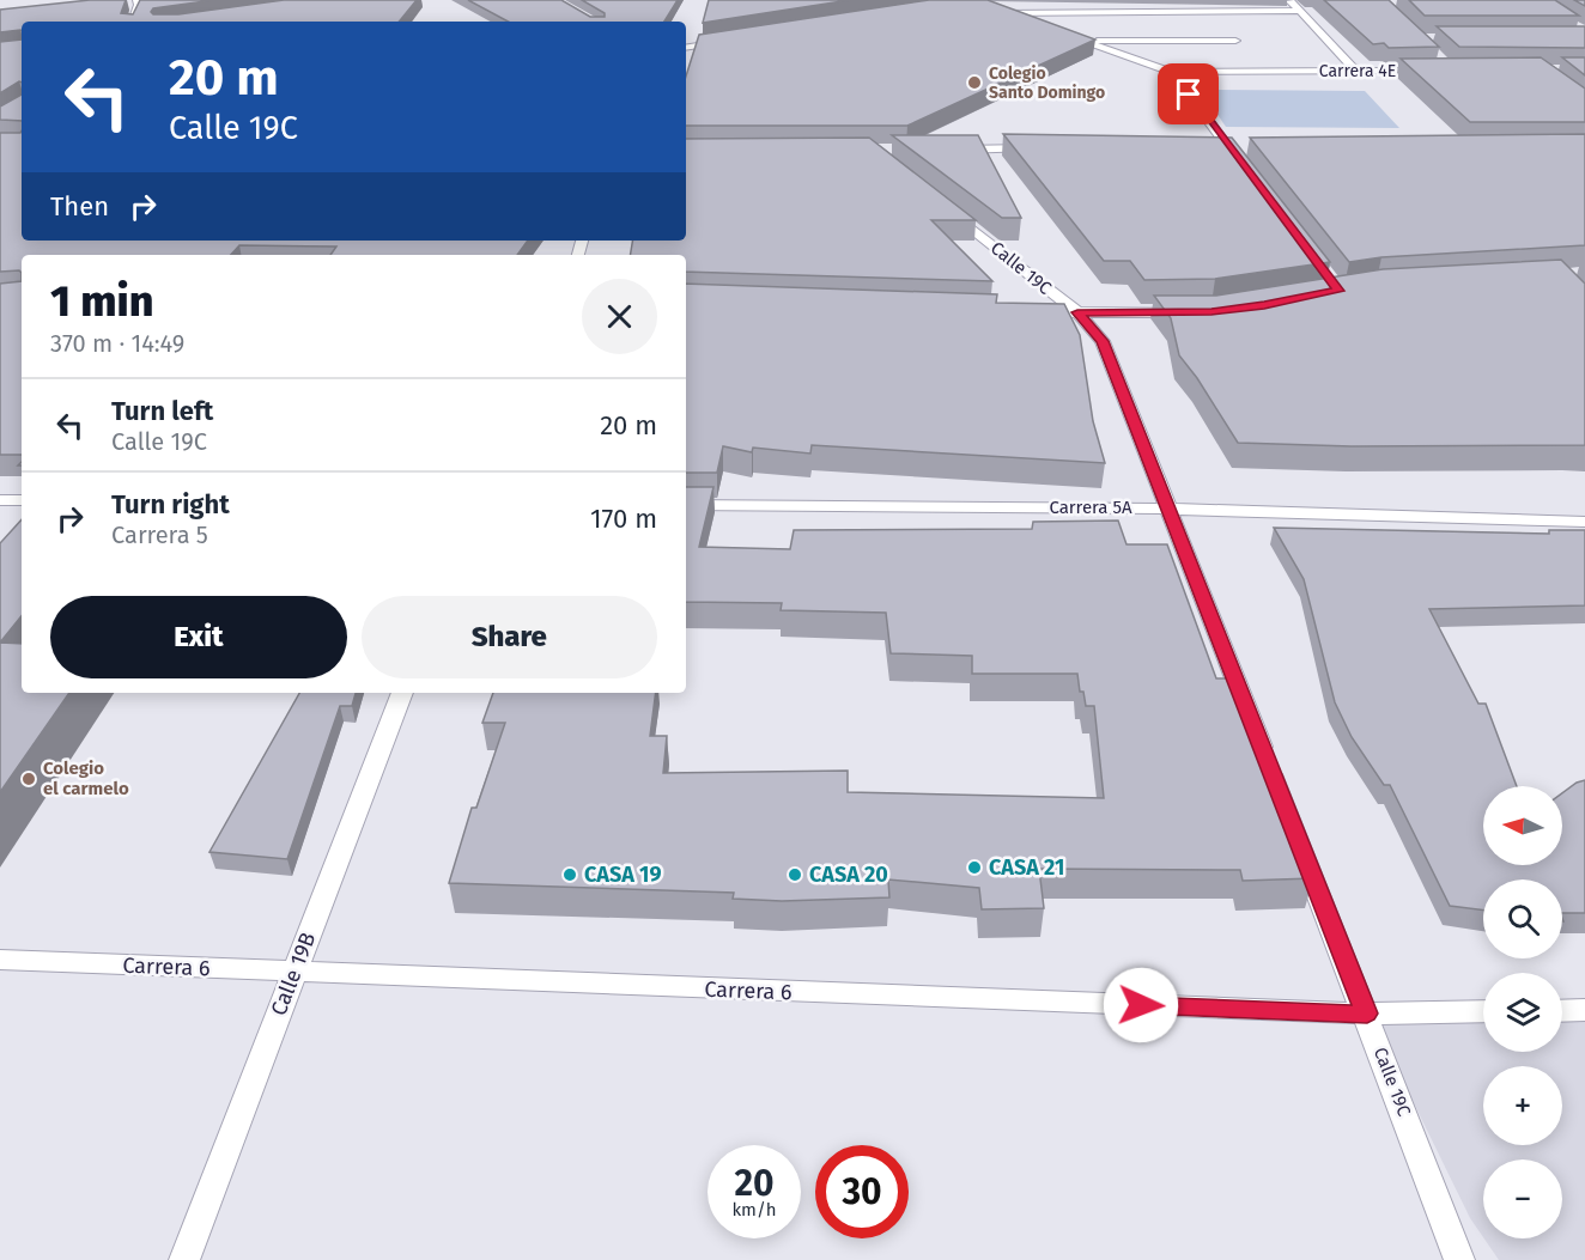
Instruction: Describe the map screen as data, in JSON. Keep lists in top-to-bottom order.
{
  "streets": {
    "street": [
      "Carrera 4E",
      "Calle 19C",
      "Carrera 5A",
      "Carrera 6",
      "Calle 19B"
    ]
  },
  "crossings": [
    ["Calle 19C", "Carrera 5A"],
    ["Calle 19C", "Carrera 6"],
    ["Carrera 6", "Calle 19B"]
  ],
  "places": [
    "Colegio Santo Domingo",
    "Colegio el carmelo",
    "CASA 21",
    "CASA 19",
    "CASA 20"
  ],
  "north": "left",
  "page": {
    "turn": ["20 m", "Calle 19C"],
    "then": "Then",
    "heading": ["1 min", "370 m · 14:49"],
    "list": [
      {
        "name": "Turn left",
        "note": "Calle 19C",
        "value": "20 m"
      },
      {
        "name": "Turn right",
        "note": "Carrera 5",
        "value": "170 m"
      }
    ],
    "buttons": ["Exit", "Share"],
    "map_buttons": ["+", "−"],
    "speed": "20 km/h",
    "limit": "30"
  }
}
